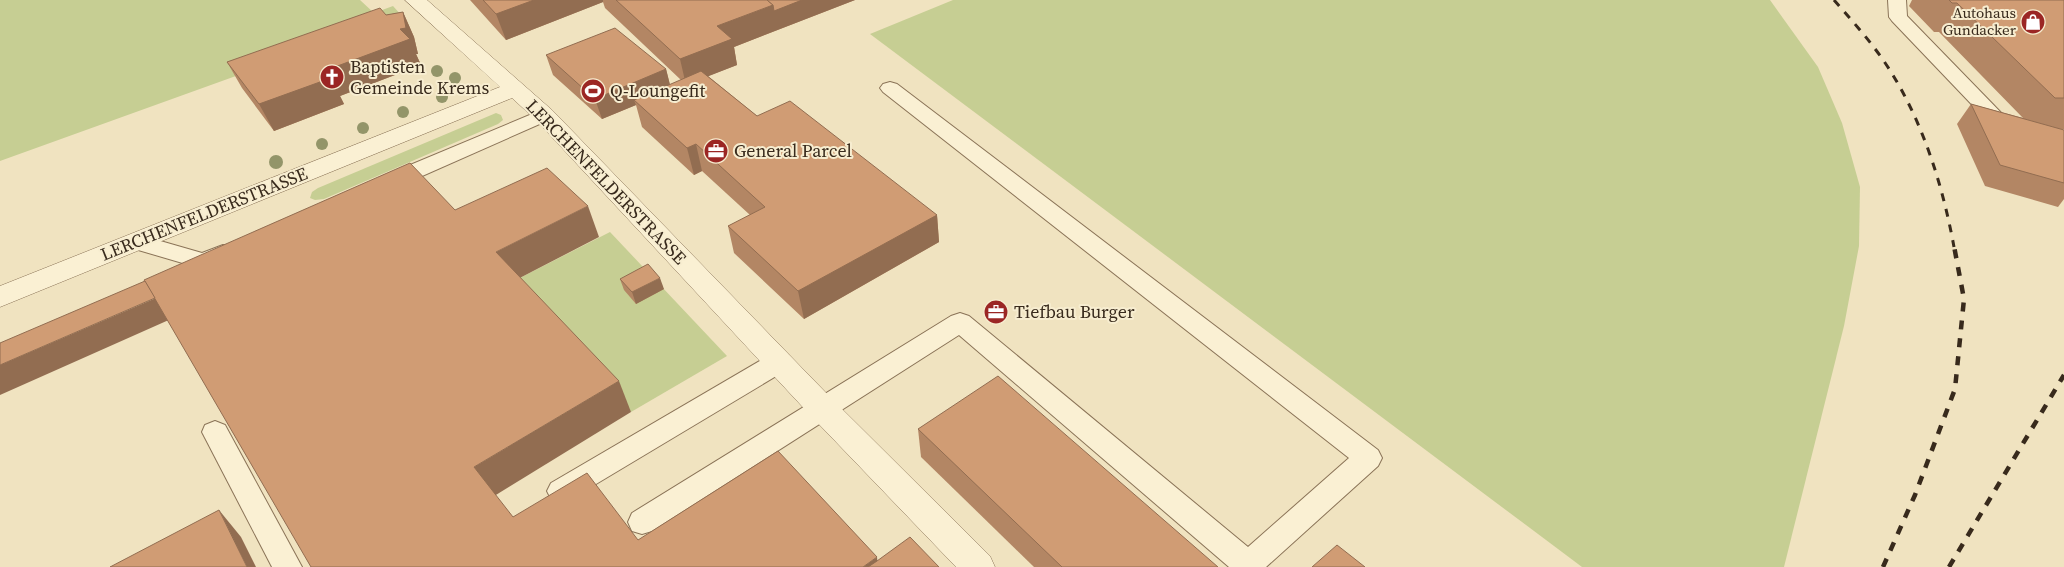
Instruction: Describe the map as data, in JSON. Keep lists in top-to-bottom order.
{
  "streets": {
    "street": ["LERCHENFELDERSTRASSE"]
  },
  "places": {
    "shop": ["Autohaus Gundacker"],
    "church": ["Baptisten Gemeinde Krems"],
    "sports": ["Q-Loungefit"],
    "office": ["General Parcel", "Tiefbau Burger"]
  }
}
